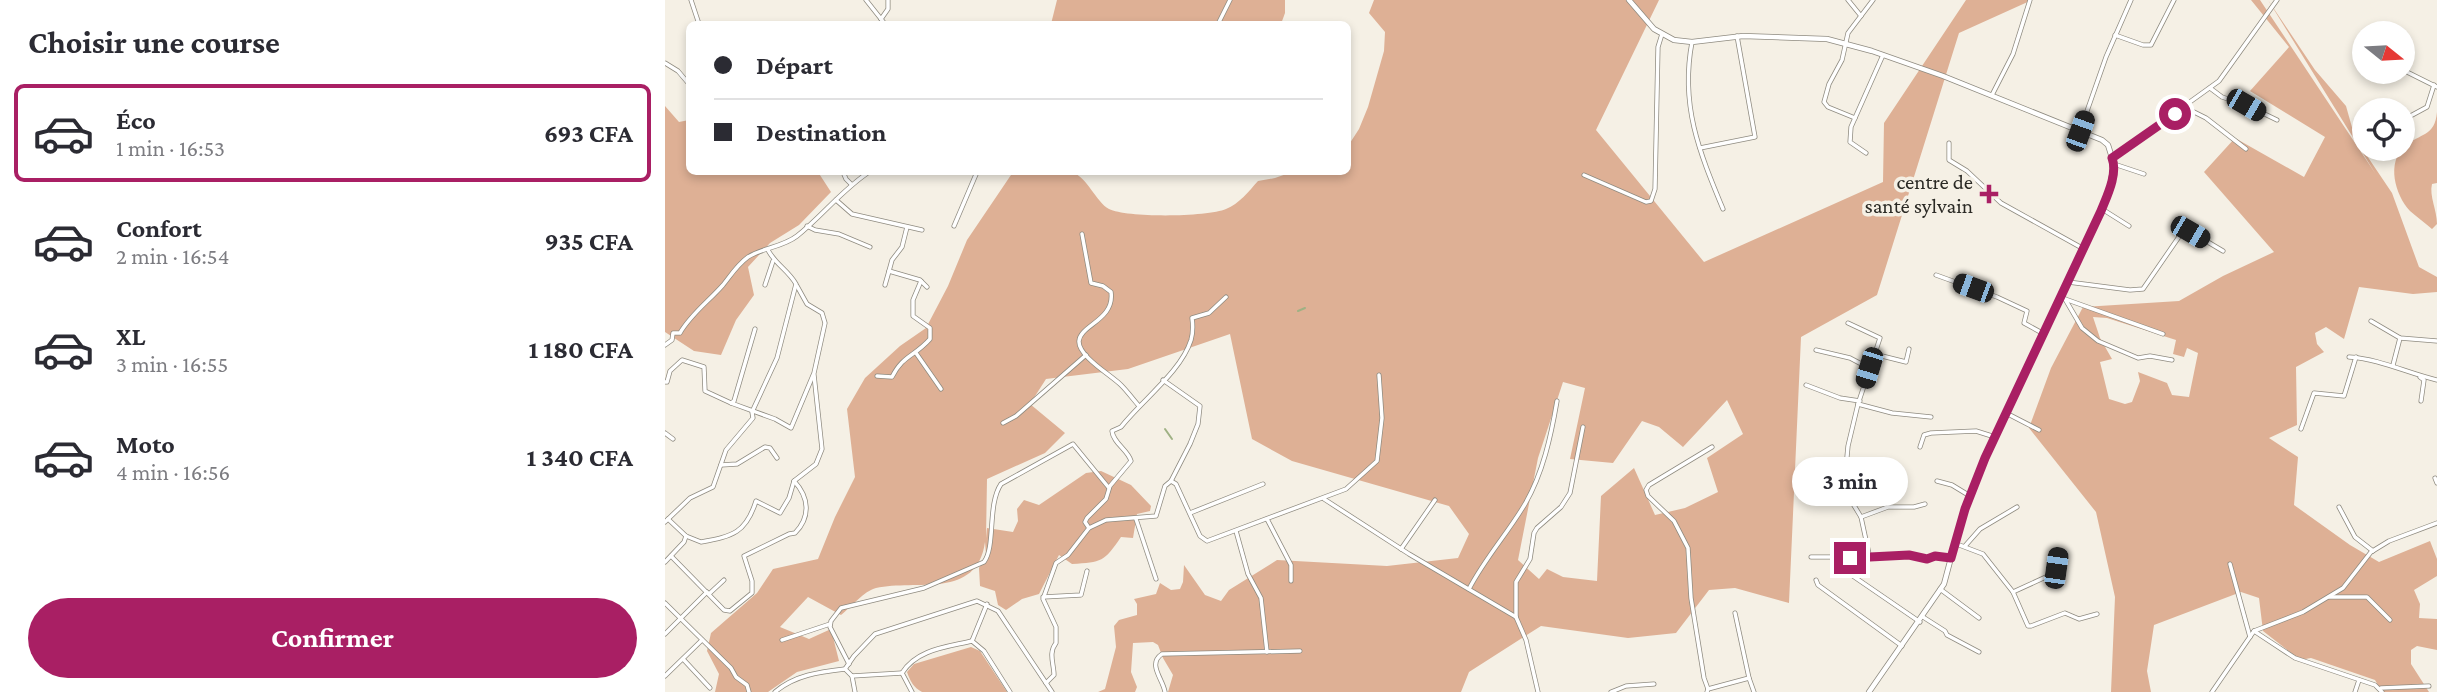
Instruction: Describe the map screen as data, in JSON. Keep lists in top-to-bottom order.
{
  "places": {
    "health": ["centre de santé sylvain"]
  },
  "north": "right",
  "page": {
    "heading": "Choisir une course",
    "banner": ["Départ", "Destination"],
    "list": [
      {
        "name": "Éco",
        "note": "1 min · 16:53",
        "value": "693 CFA"
      },
      {
        "name": "Confort",
        "note": "2 min · 16:54",
        "value": "935 CFA"
      },
      {
        "name": "XL",
        "note": "3 min · 16:55",
        "value": "1 180 CFA"
      },
      {
        "name": "Moto",
        "note": "4 min · 16:56",
        "value": "1 340 CFA"
      }
    ],
    "bubble": "3 min",
    "buttons": "Confirmer"
  }
}
